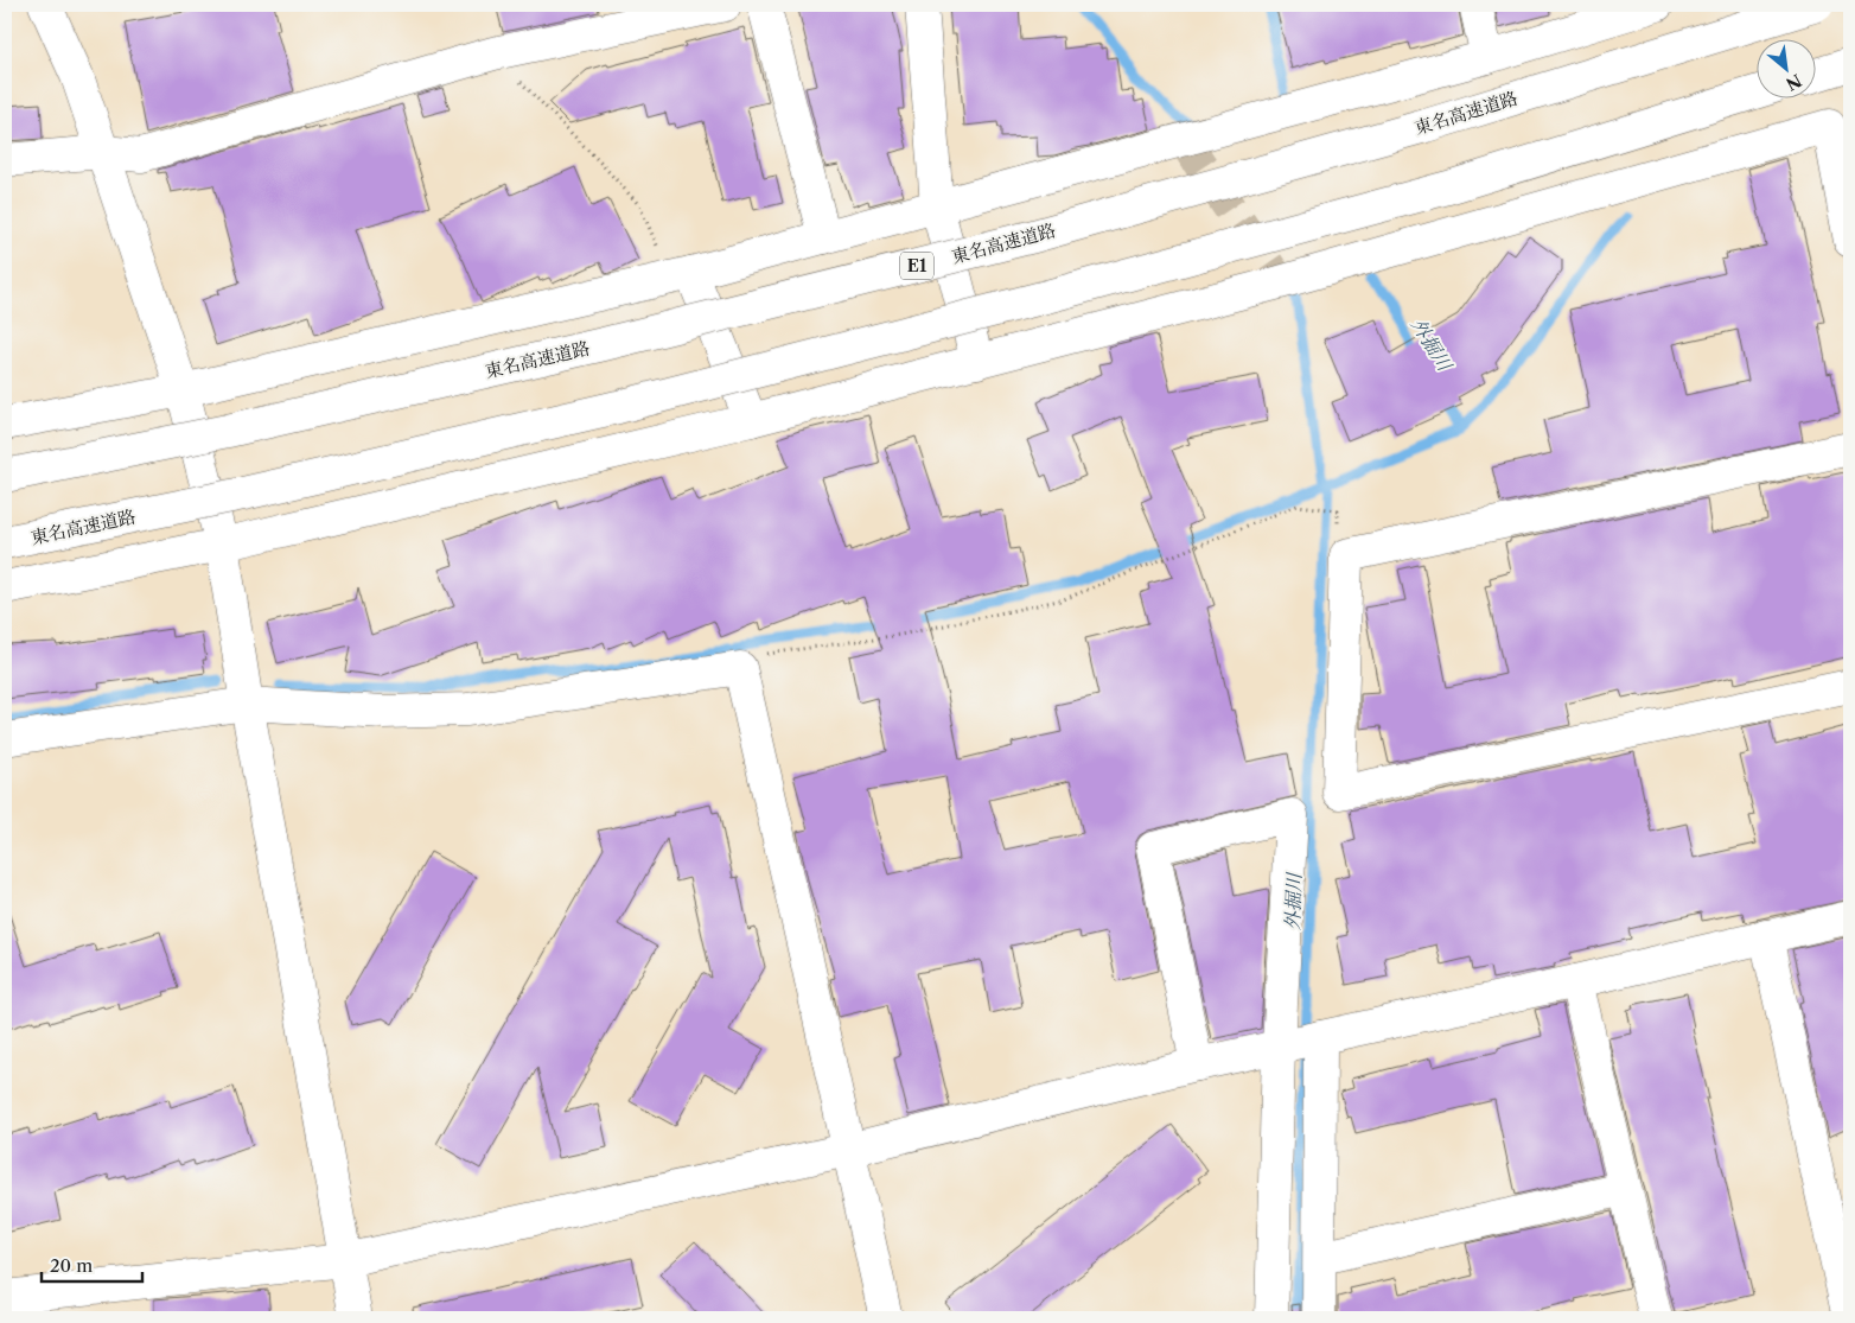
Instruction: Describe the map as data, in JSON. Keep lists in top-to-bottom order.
{
  "streets": {
    "main road": ["東名高速道路", "E1"]
  },
  "water": ["外掘川"],
  "scale_bar": "20 m",
  "north": "bottom right"
}
